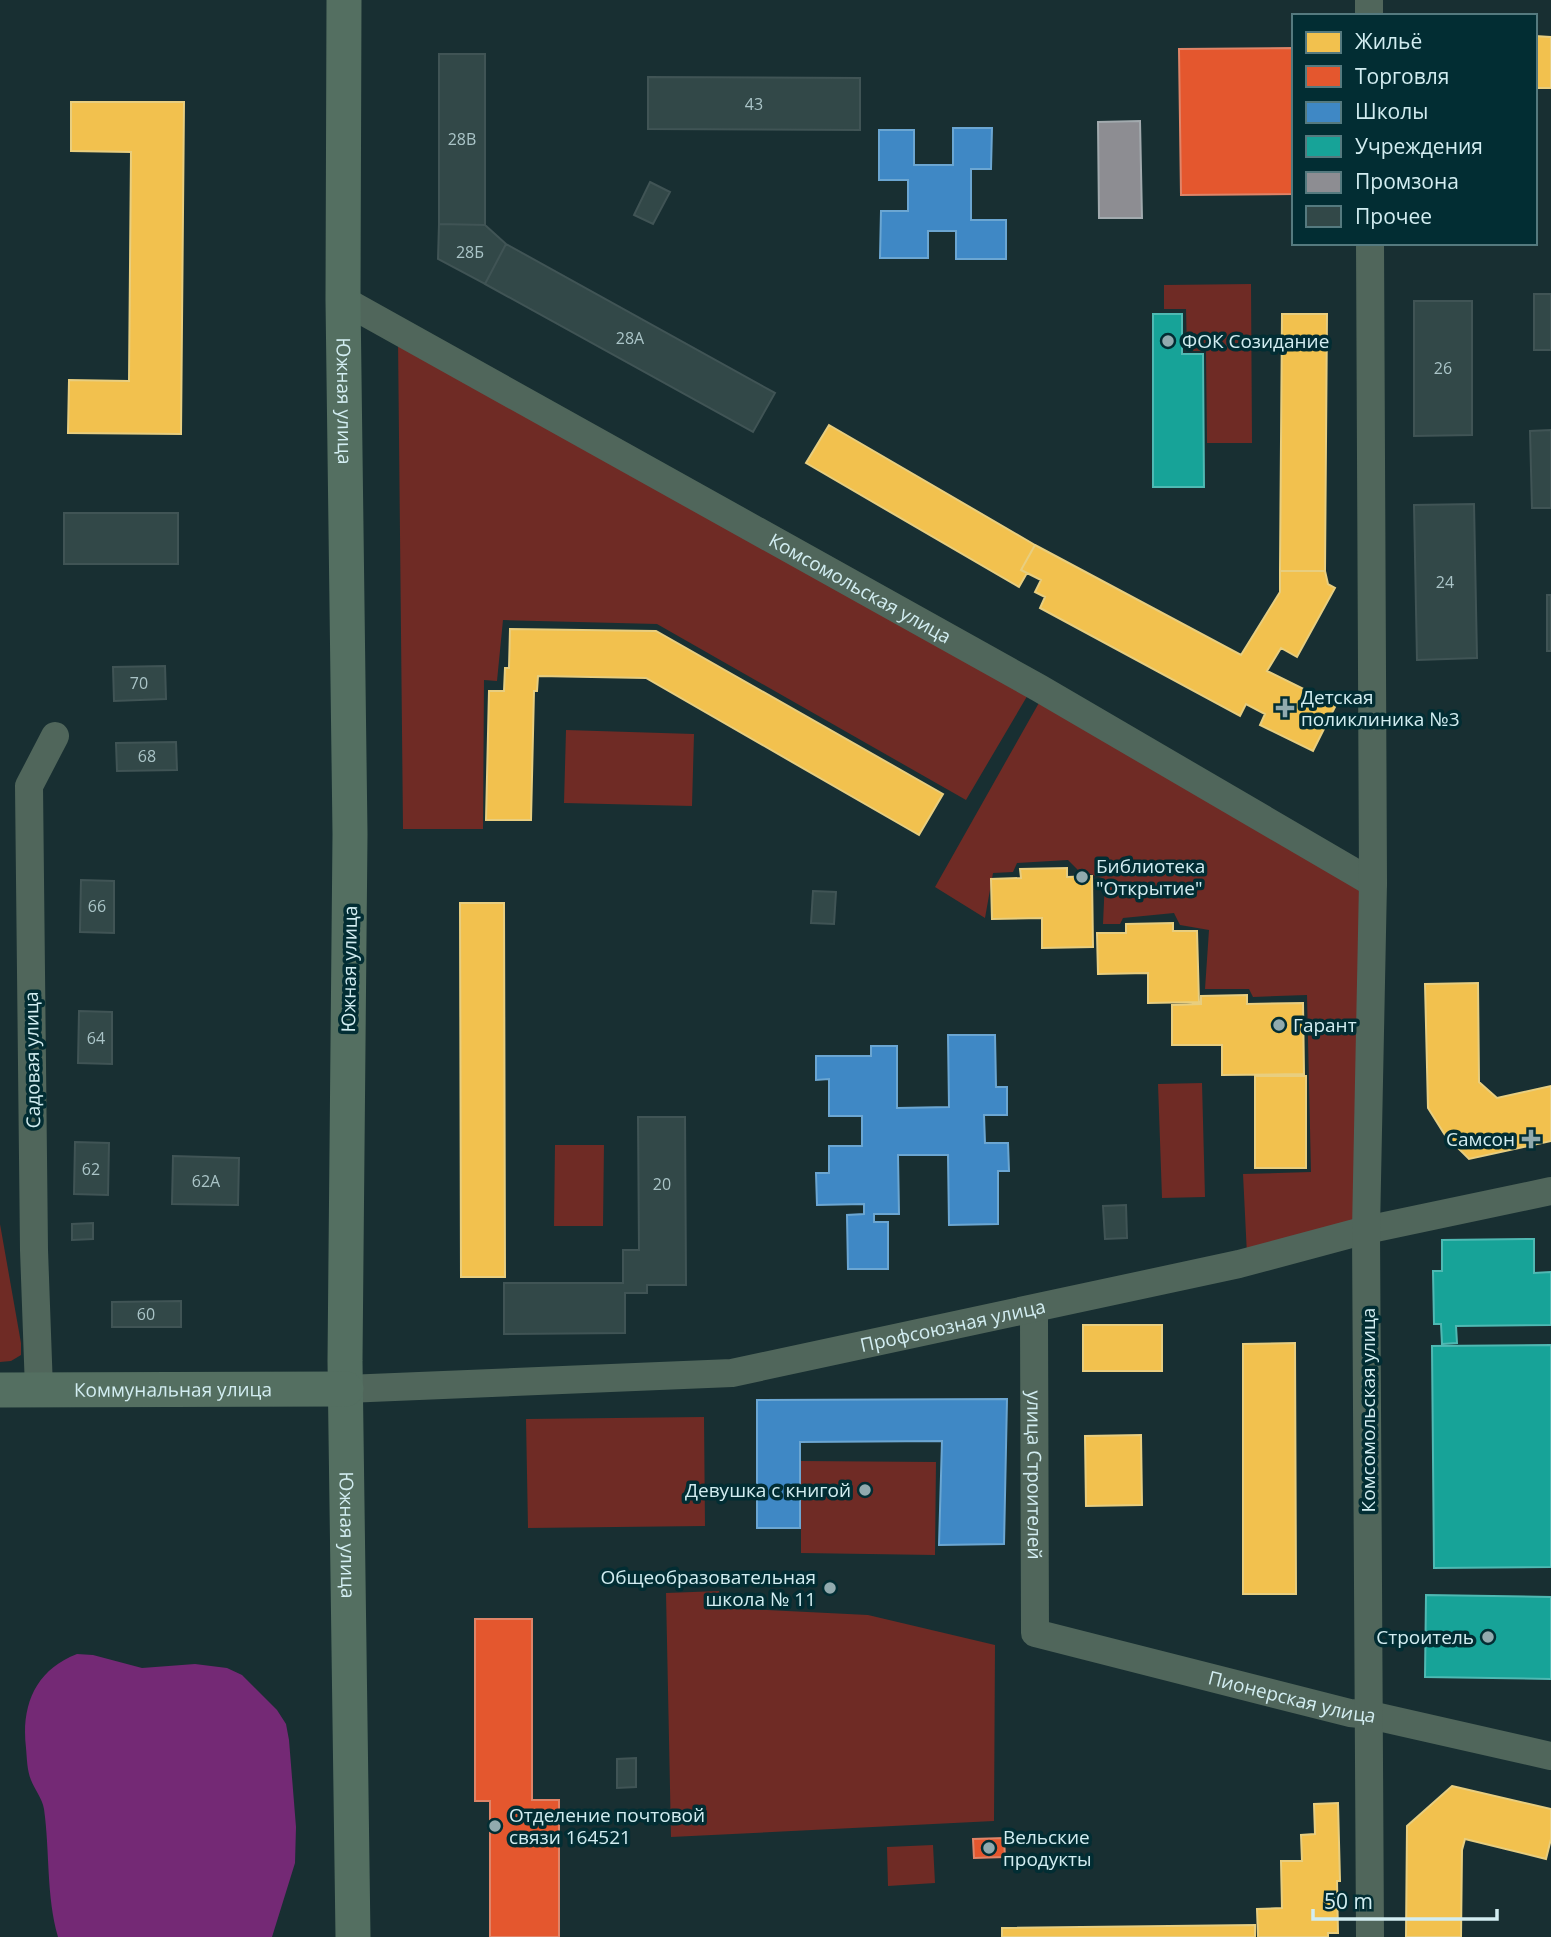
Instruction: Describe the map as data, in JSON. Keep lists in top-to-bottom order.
{
  "streets": {
    "main road": ["Южная улица", "Коммунальная улица"],
    "street": [
      "Комсомольская улица",
      "Садовая улица",
      "Профсоюзная улица",
      "улица Строителей",
      "Пионерская улица"
    ]
  },
  "crossings": [
    ["Южная улица", "Комсомольская улица"],
    ["Южная улица", "Профсоюзная улица"],
    ["Южная улица", "Коммунальная улица"],
    ["Комсомольская улица", "Профсоюзная улица"],
    ["Комсомольская улица", "Пионерская улица"],
    ["Садовая улица", "Коммунальная улица"],
    ["Профсоюзная улица", "Коммунальная улица"],
    ["улица Строителей", "Пионерская улица"]
  ],
  "places": {
    "other": [
      "ФОК Созидание",
      "Библиотека \"Открытие\"",
      "Гарант",
      "Девушка с книгой",
      "Общеобразовательная школа № 11",
      "Строитель",
      "Отделение почтовой связи 164521",
      "Вельские продукты"
    ],
    "health": ["Детская поликлиника №3", "Самсон"]
  },
  "house_numbers": [
    "43",
    "28В",
    "28Б",
    "28А",
    "26",
    "24",
    "70",
    "68",
    "66",
    "64",
    "62",
    "62А",
    "20",
    "60"
  ],
  "legend": [
    "Жильё",
    "Торговля",
    "Школы",
    "Учреждения",
    "Промзона",
    "Прочее"
  ],
  "scale_bar": "50 m"
}
